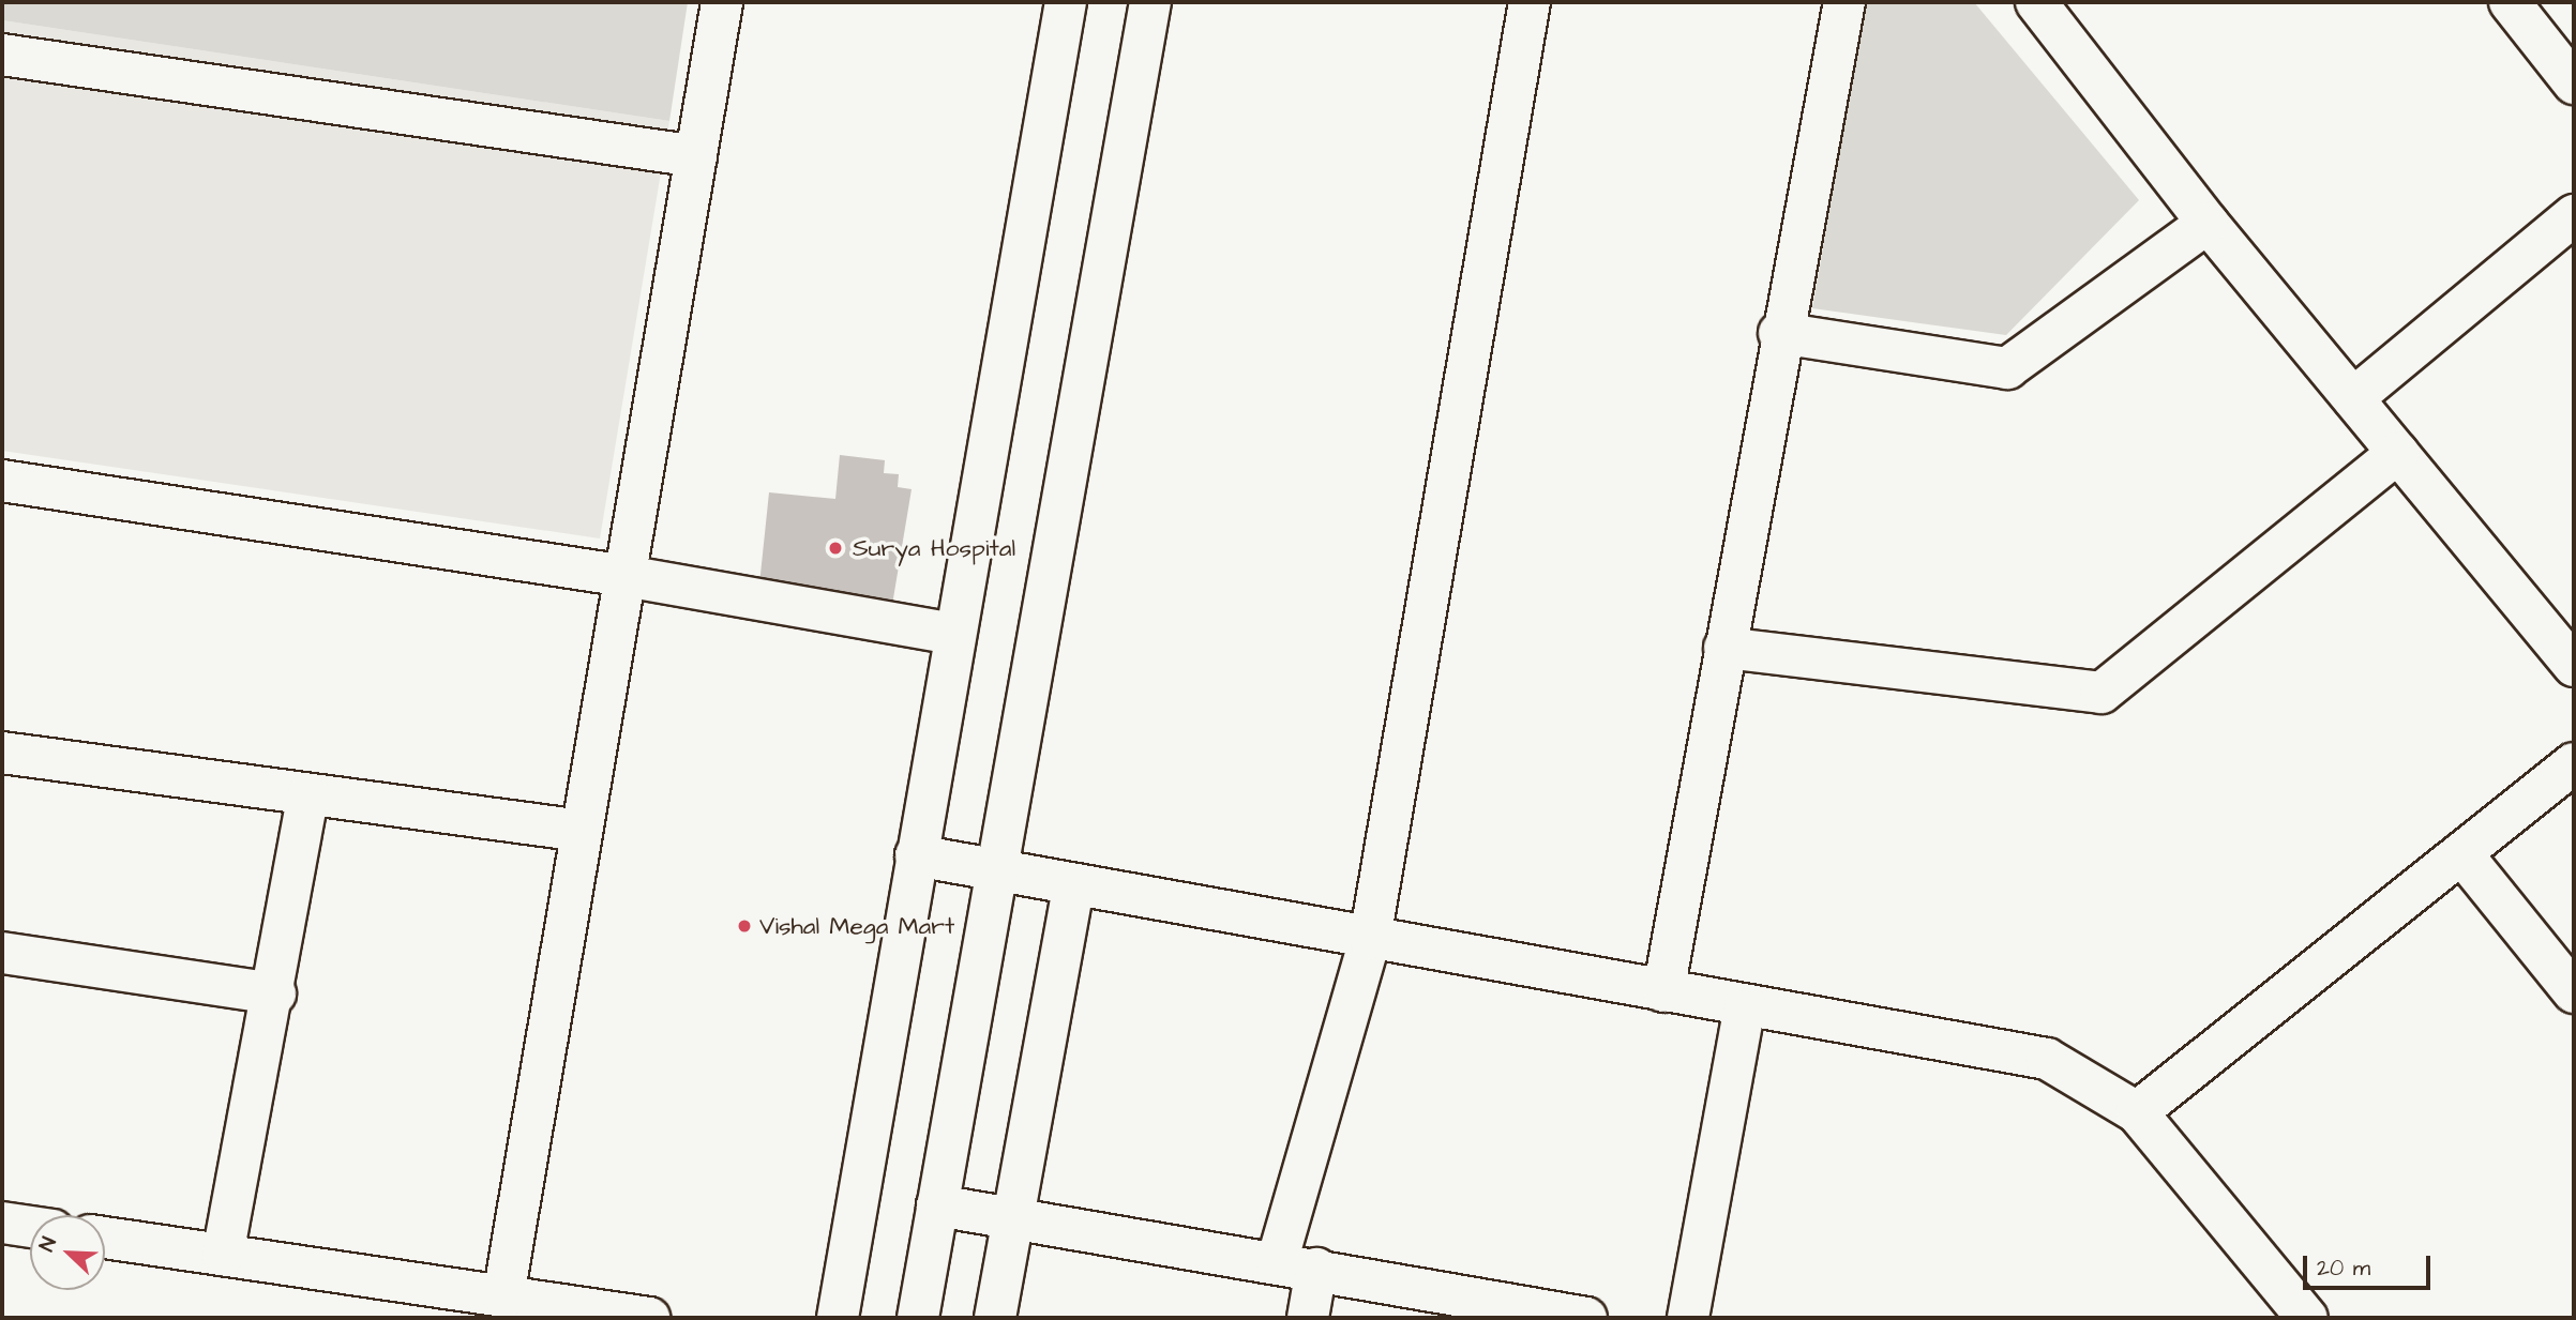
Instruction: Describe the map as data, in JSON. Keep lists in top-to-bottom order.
{
  "places": ["Surya Hospital", "Vishal Mega Mart"],
  "scale_bar": "20 m",
  "north": "top left"
}
